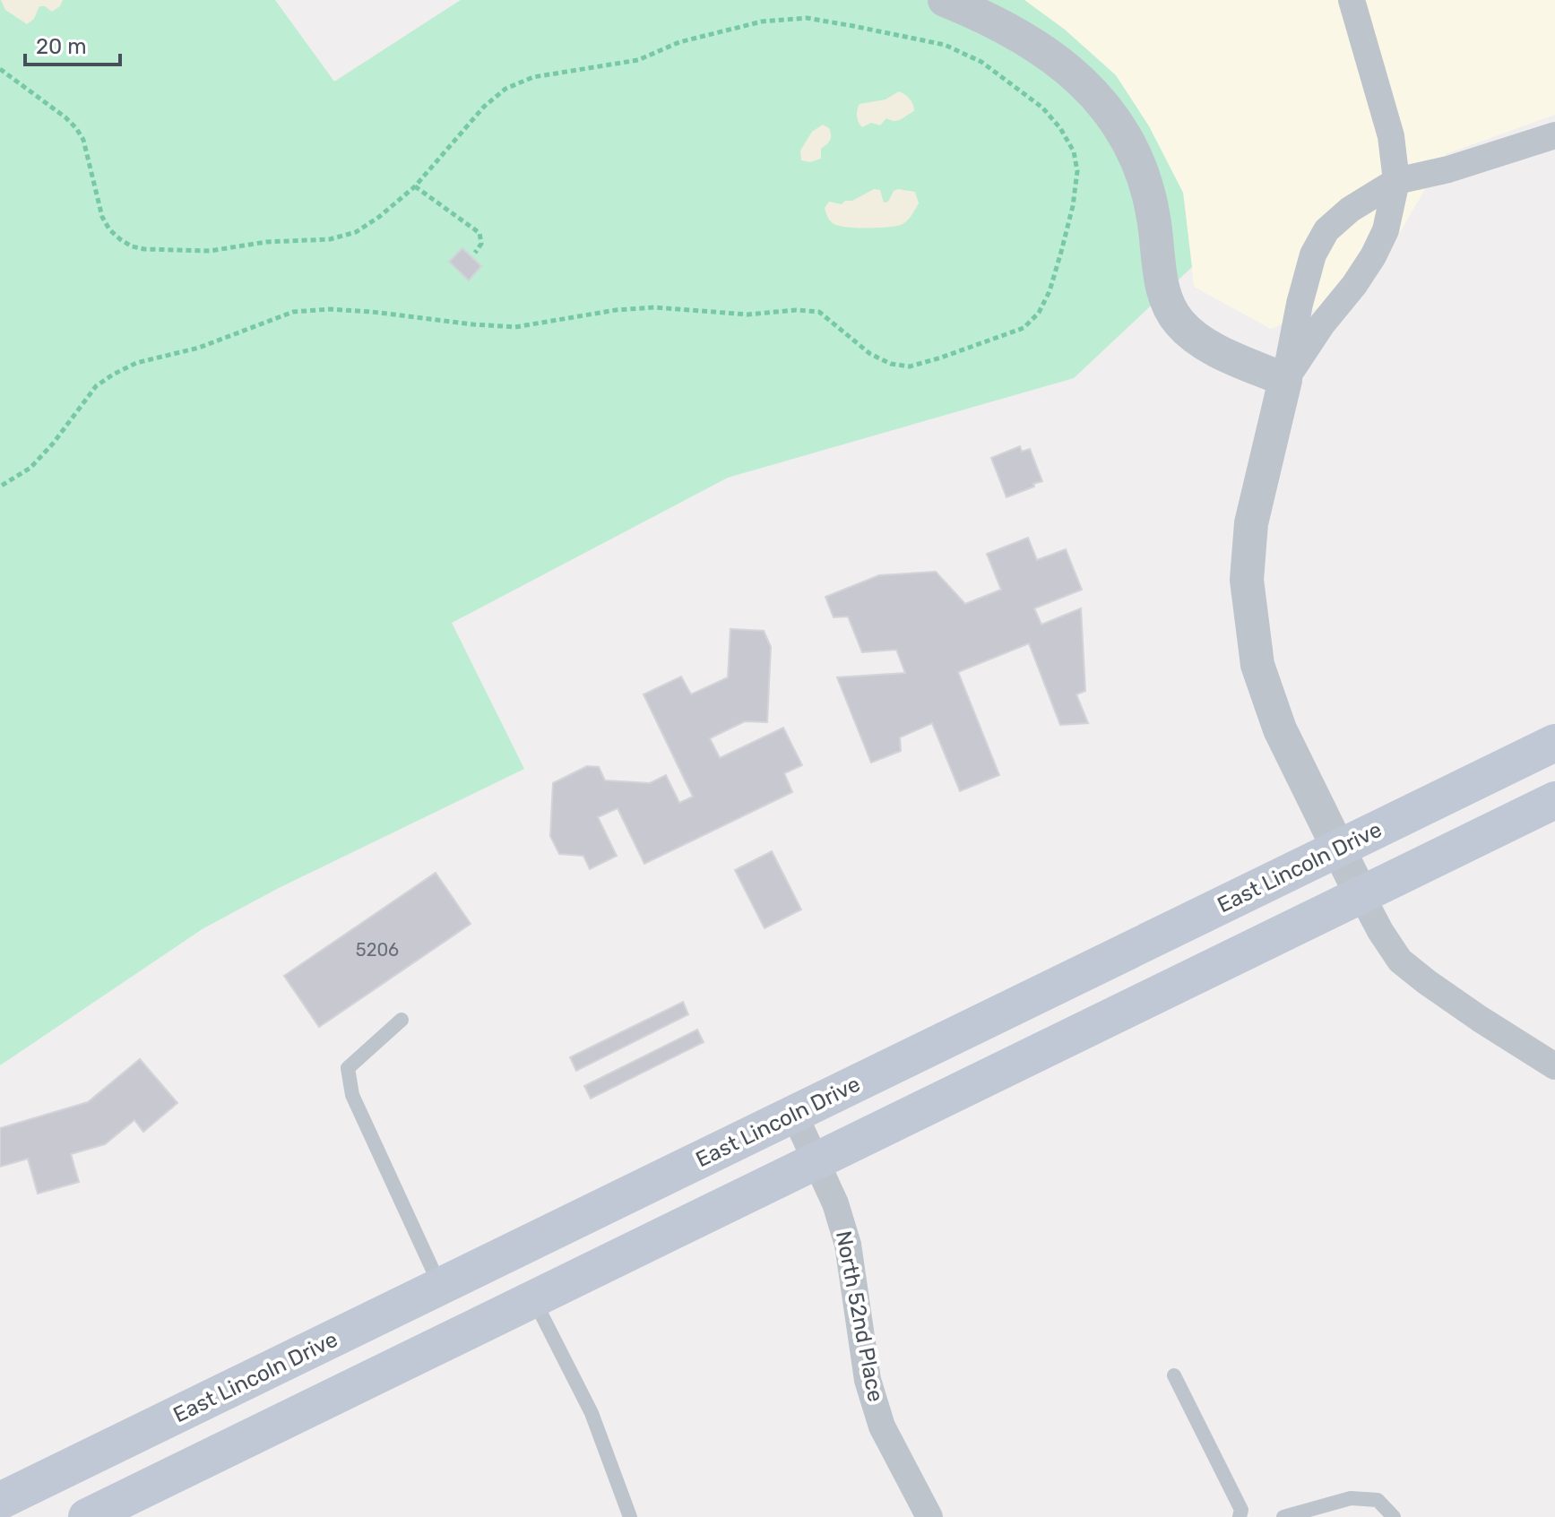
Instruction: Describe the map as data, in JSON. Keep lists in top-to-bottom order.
{
  "streets": {
    "main road": ["East Lincoln Drive"],
    "street": ["North 52nd Place"]
  },
  "crossings": [
    ["East Lincoln Drive", "North 52nd Place"]
  ],
  "house_numbers": ["5206"],
  "scale_bar": "20 m"
}
